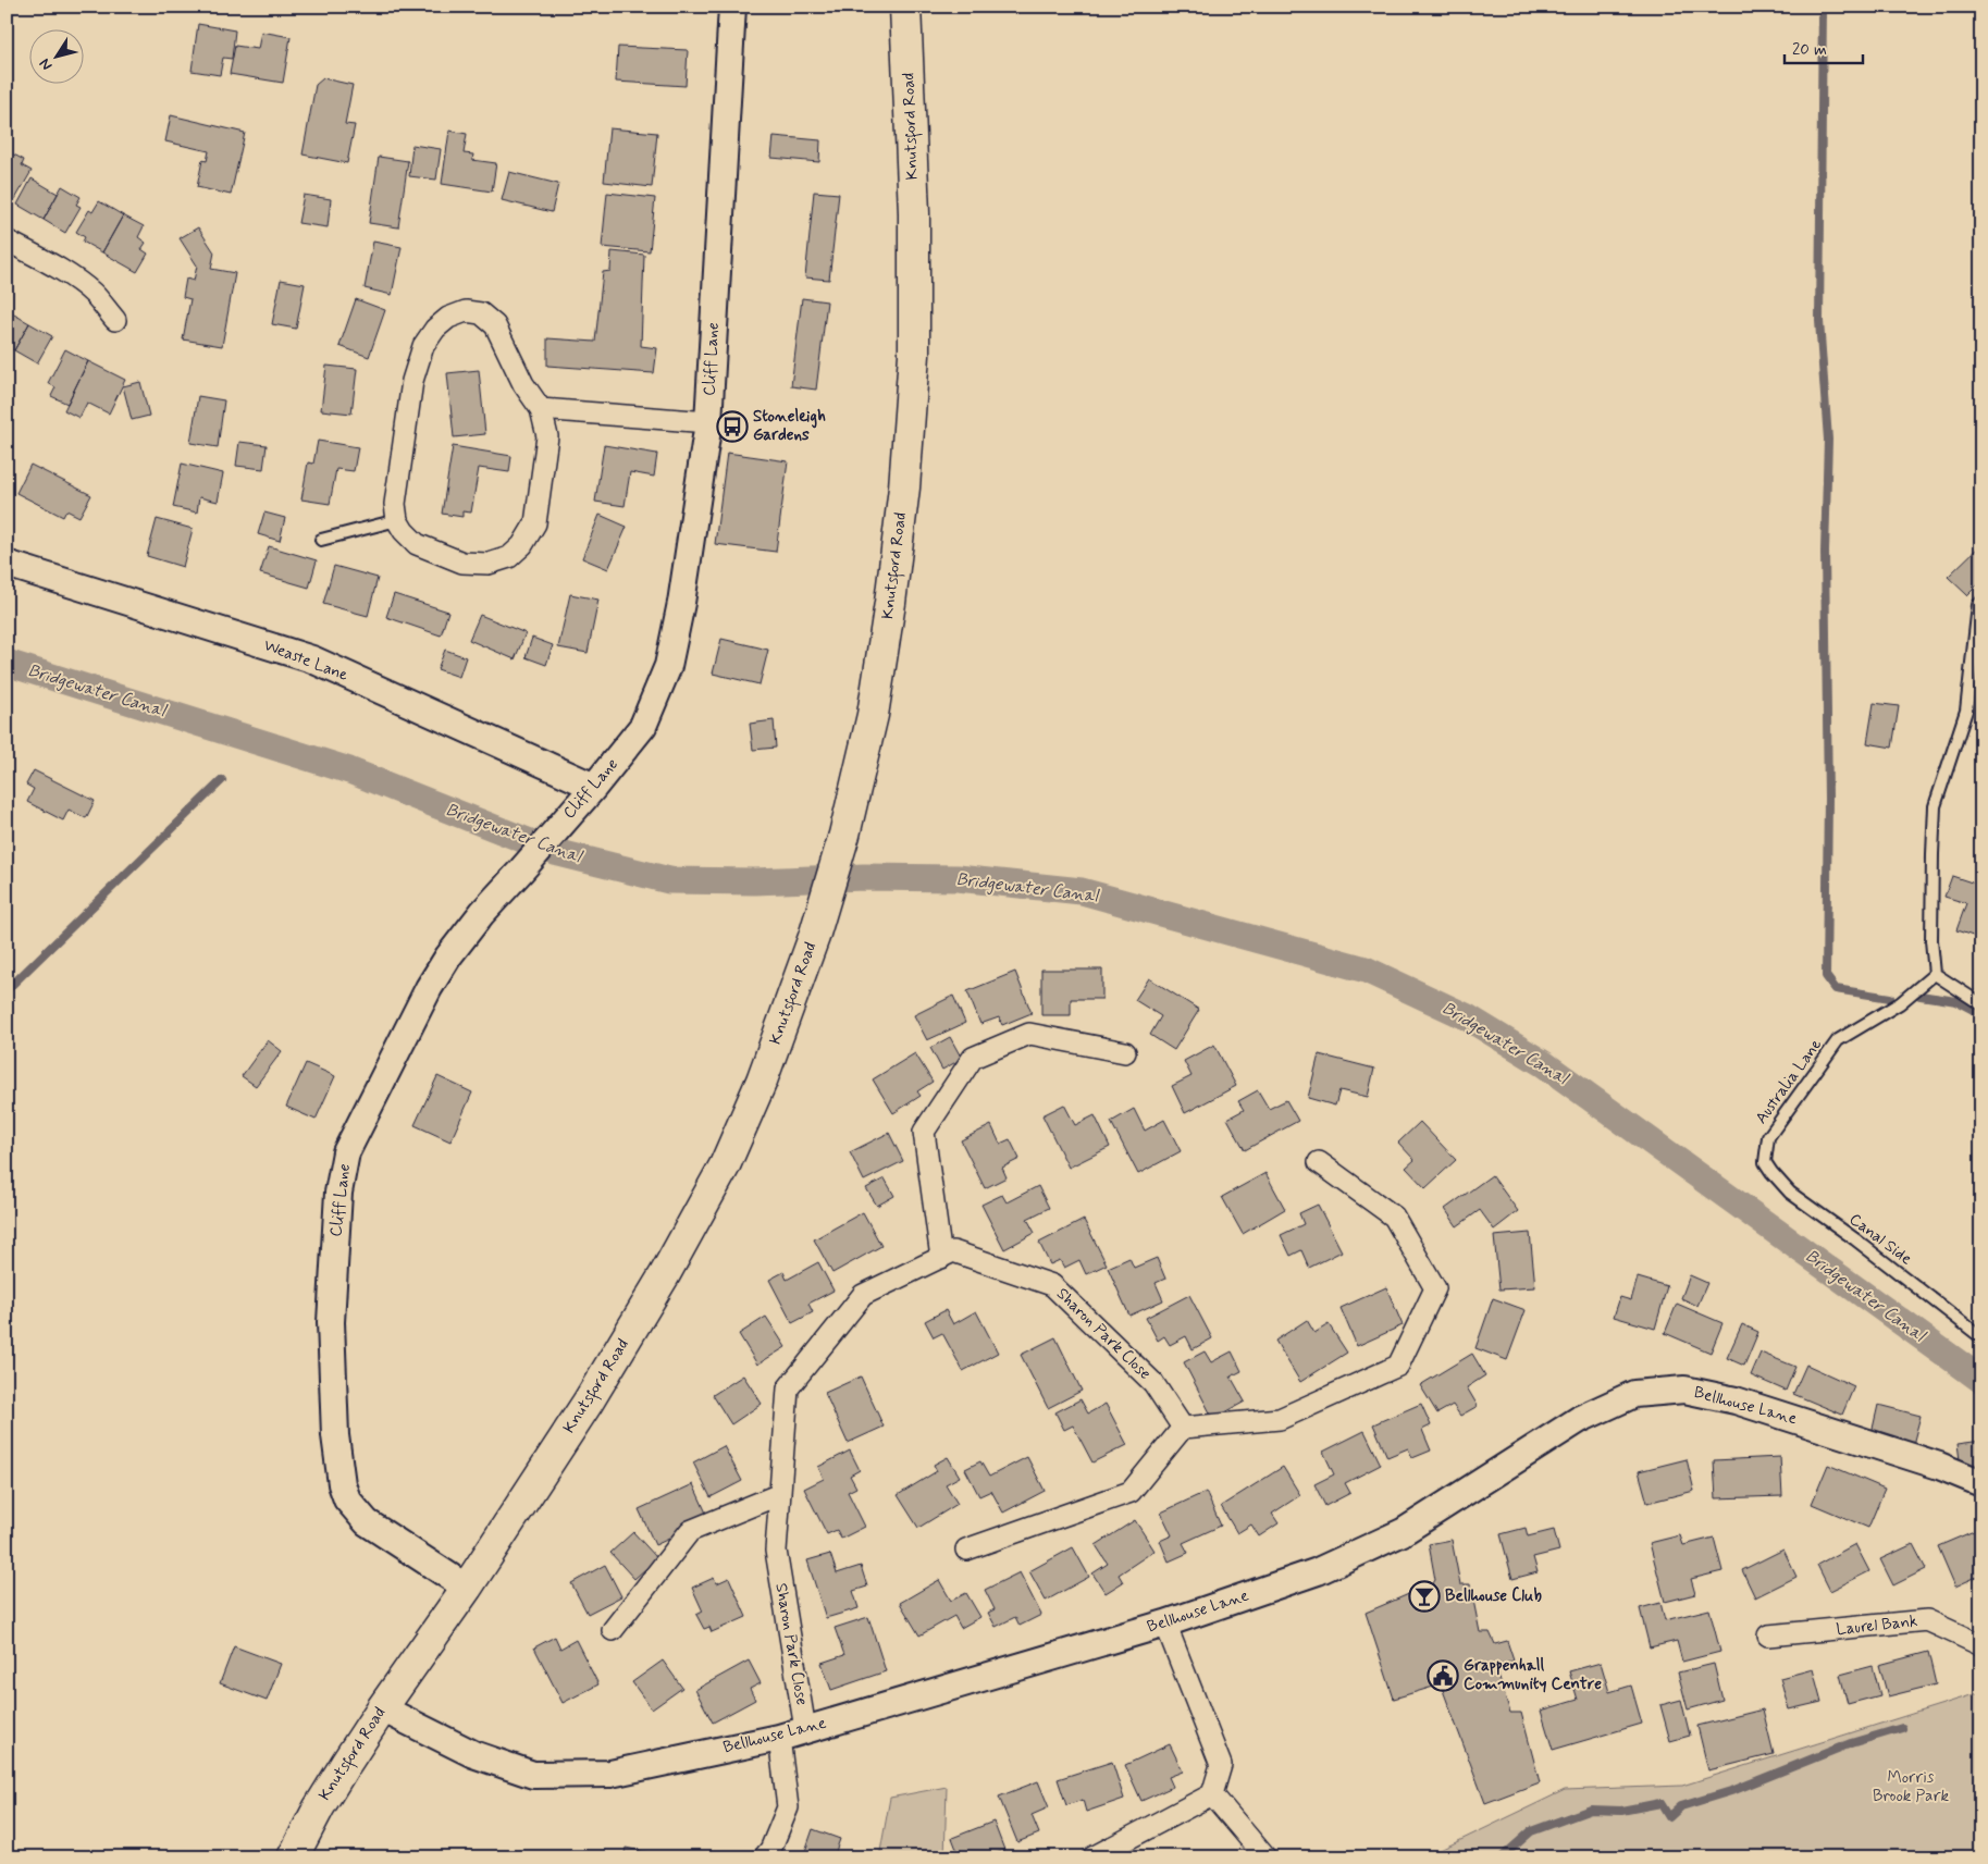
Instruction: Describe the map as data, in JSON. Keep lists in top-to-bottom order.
{
  "streets": {
    "highway": ["Knutsford Road"],
    "street": [
      "Cliff Lane",
      "Weaste Lane",
      "Sharon Park Close",
      "Bellhouse Lane",
      "Laurel Bank"
    ],
    "lane": ["Australia Lane", "Canal Side"]
  },
  "crossings": [
    ["Knutsford Road", "Cliff Lane"],
    ["Knutsford Road", "Bellhouse Lane"],
    ["Cliff Lane", "Weaste Lane"],
    ["Australia Lane", "Canal Side"],
    ["Sharon Park Close", "Bellhouse Lane"]
  ],
  "water": ["Bridgewater Canal"],
  "parks": ["Morris Brook Park"],
  "places": {
    "bus stop": ["Stoneleigh Gardens"],
    "bar": ["Bellhouse Club"],
    "public building": ["Grappenhall Community Centre"]
  },
  "scale_bar": "20 m",
  "north": "bottom left"
}
